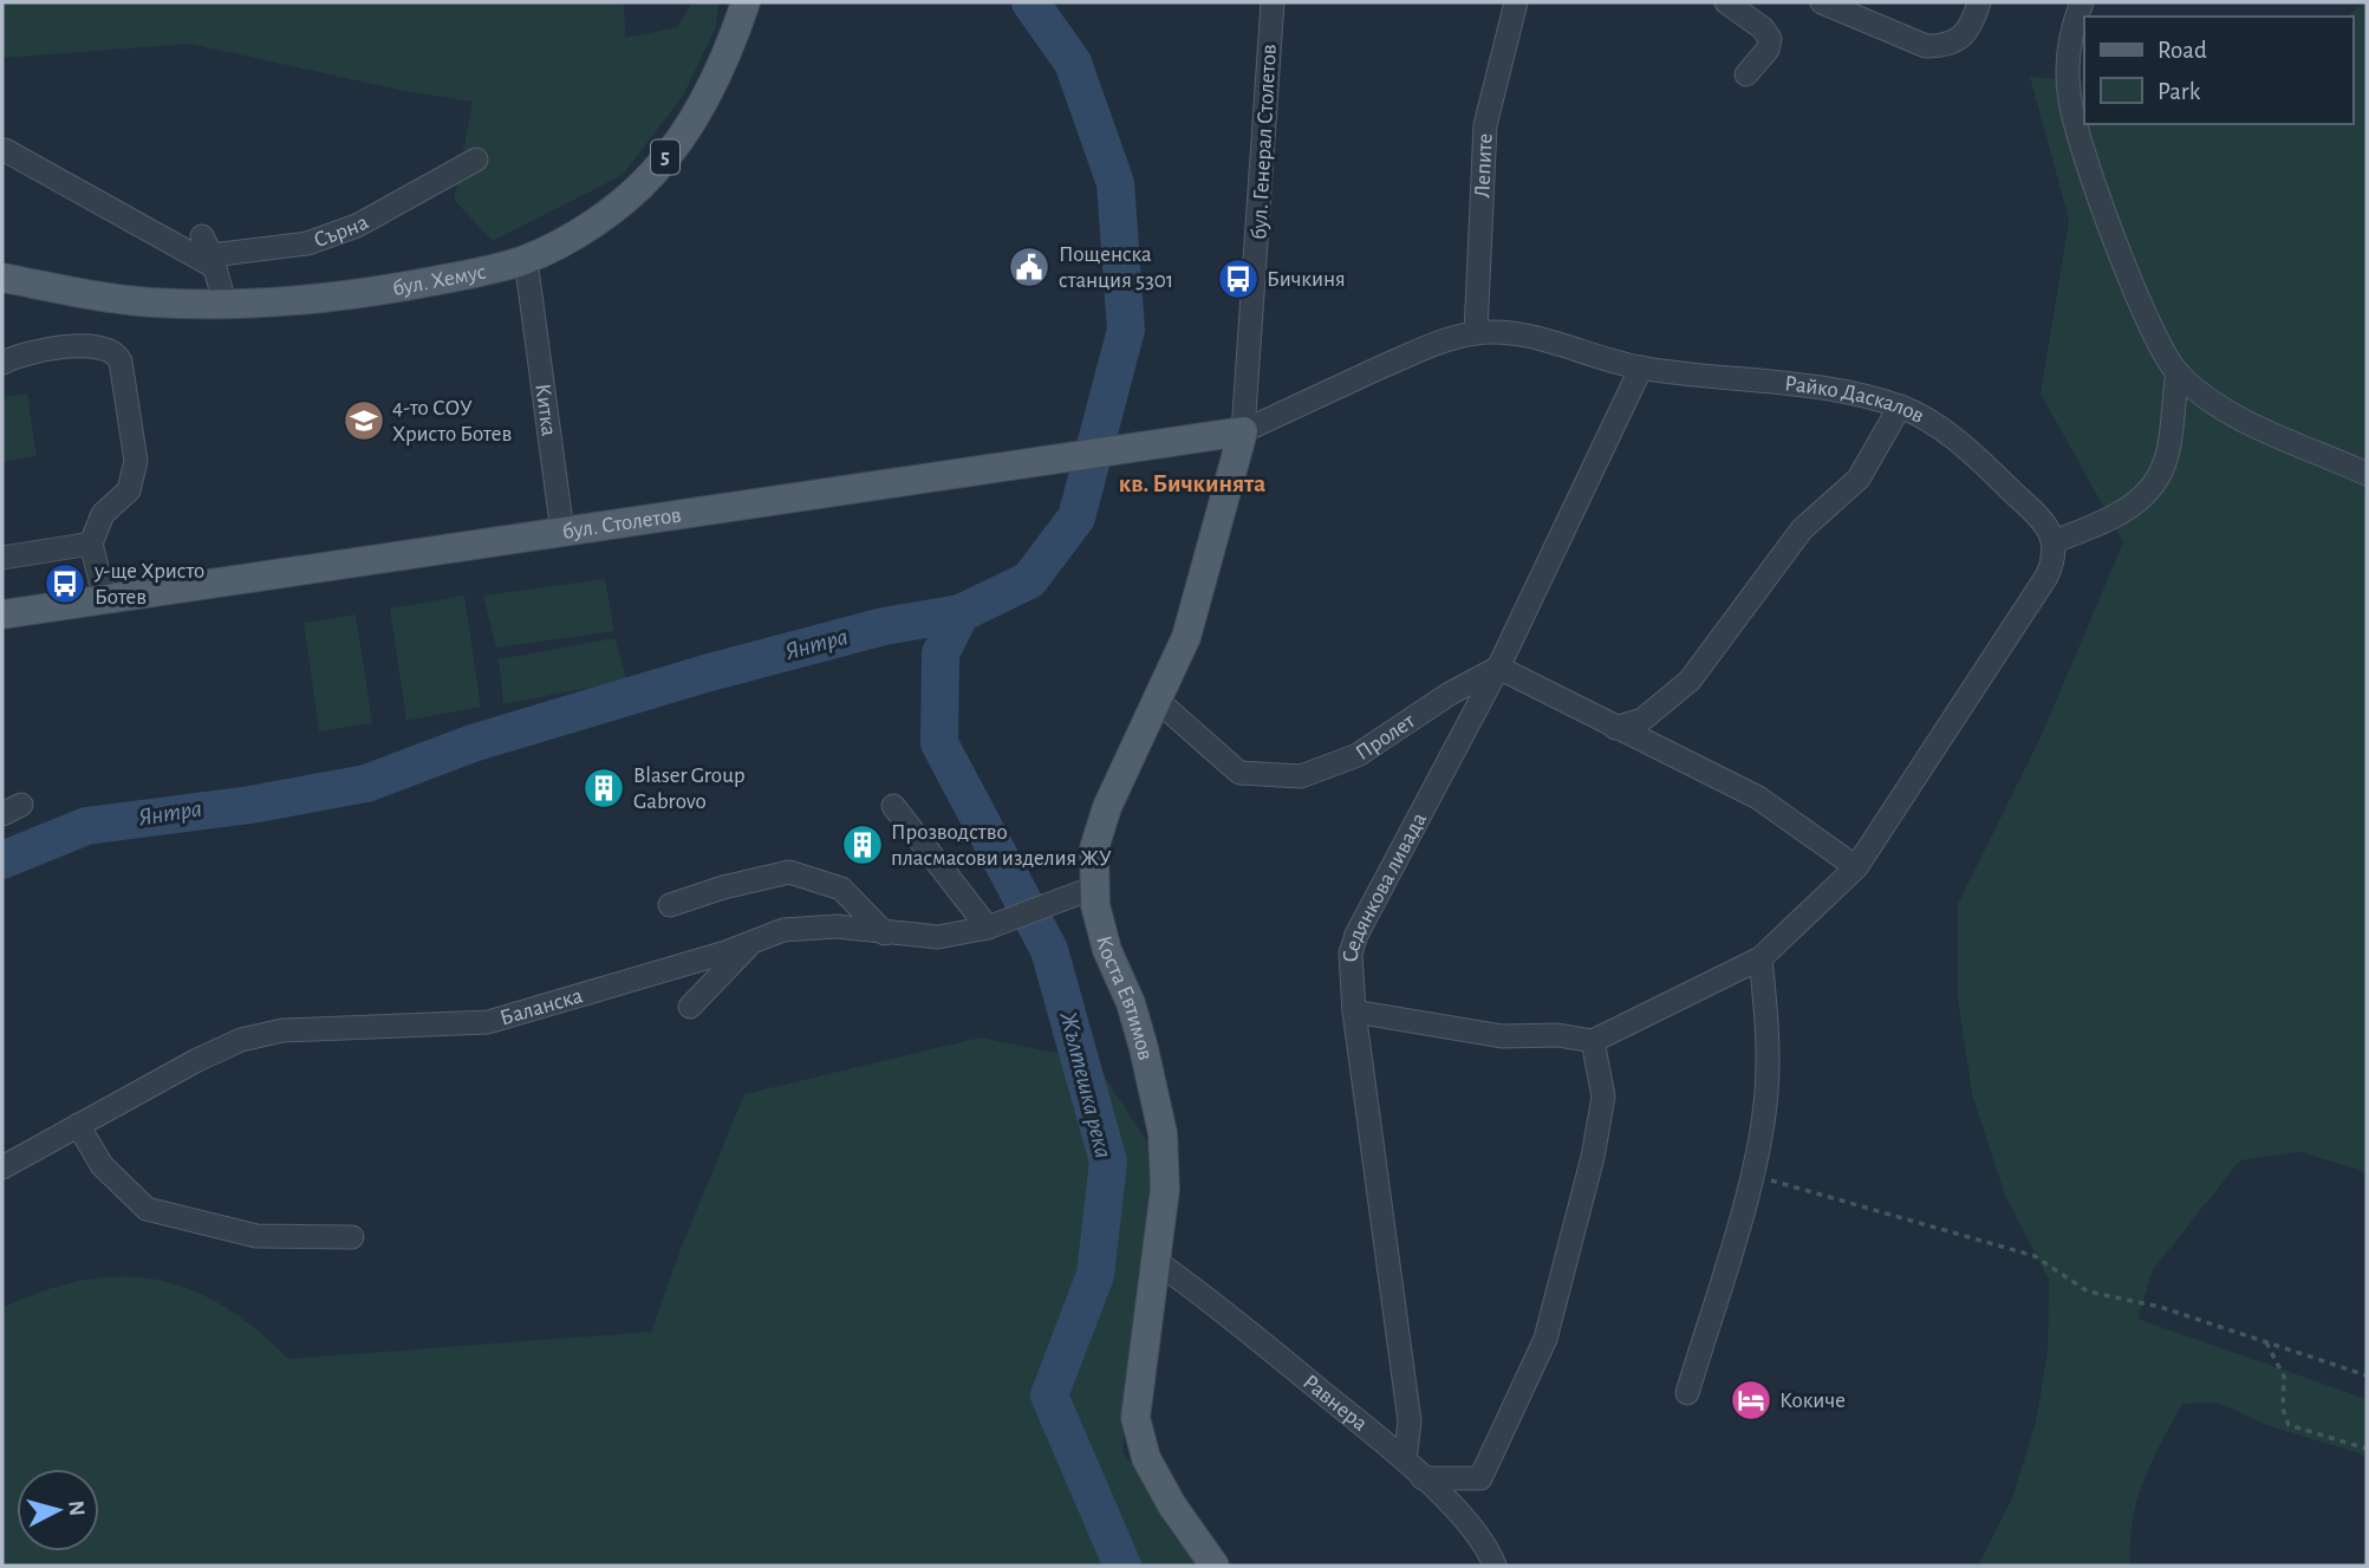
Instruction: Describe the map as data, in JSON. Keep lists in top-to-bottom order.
{
  "streets": {
    "main road": [
      "5",
      "бул. Хемус",
      "бул. Столетов",
      "Коста Евтимов"
    ],
    "street": [
      "бул. Генерал Столетов",
      "Лепите",
      "Сърна",
      "Райко Даскалов",
      "Китка",
      "Пролет",
      "Седянкова ливада",
      "Баланска",
      "Равнера"
    ]
  },
  "crossings": [
    ["бул. Генерал Столетов", "Райко Даскалов"],
    ["бул. Генерал Столетов", "бул. Столетов"],
    ["бул. Генерал Столетов", "Коста Евтимов"],
    ["Лепите", "Райко Даскалов"],
    ["бул. Хемус", "Китка"],
    ["Райко Даскалов", "бул. Столетов"],
    ["Райко Даскалов", "Седянкова ливада"],
    ["Райко Даскалов", "Коста Евтимов"],
    ["Китка", "бул. Столетов"],
    ["бул. Столетов", "Коста Евтимов"],
    ["Пролет", "Седянкова ливада"],
    ["Пролет", "Коста Евтимов"],
    ["Седянкова ливада", "Равнера"],
    ["Коста Евтимов", "Баланска"],
    ["Коста Евтимов", "Равнера"]
  ],
  "districts": ["кв. Бичкинята"],
  "water": ["Янтра", "Жълтешка река"],
  "places": {
    "public building": ["Пощенска станция 5301"],
    "bus stop": ["Бичкиня", "у-ще Христо Ботев"],
    "school or university": ["4-то СОУ Христо Ботев"],
    "building": ["Blaser Group Gabrovo", "Прозводство пласмасови изделия ЖУ"],
    "hotel": ["Кокиче"]
  },
  "legend": ["Road", "Park"],
  "north": "right"
}
